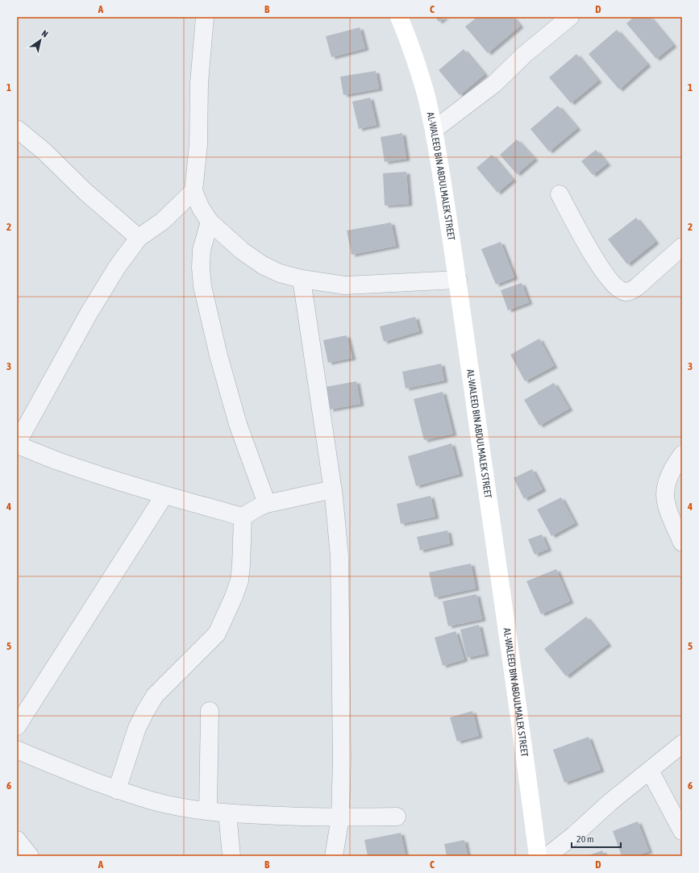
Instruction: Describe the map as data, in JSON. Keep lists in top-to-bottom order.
{
  "streets": {
    "street": ["AL-WALEED BIN ABDULMALEK STREET"]
  },
  "scale_bar": "20 m",
  "north": "top right",
  "grid": {
    "columns": [
      "A",
      "B",
      "C",
      "D"
    ],
    "rows": [
      "1",
      "2",
      "3",
      "4",
      "5",
      "6"
    ]
  }
}
